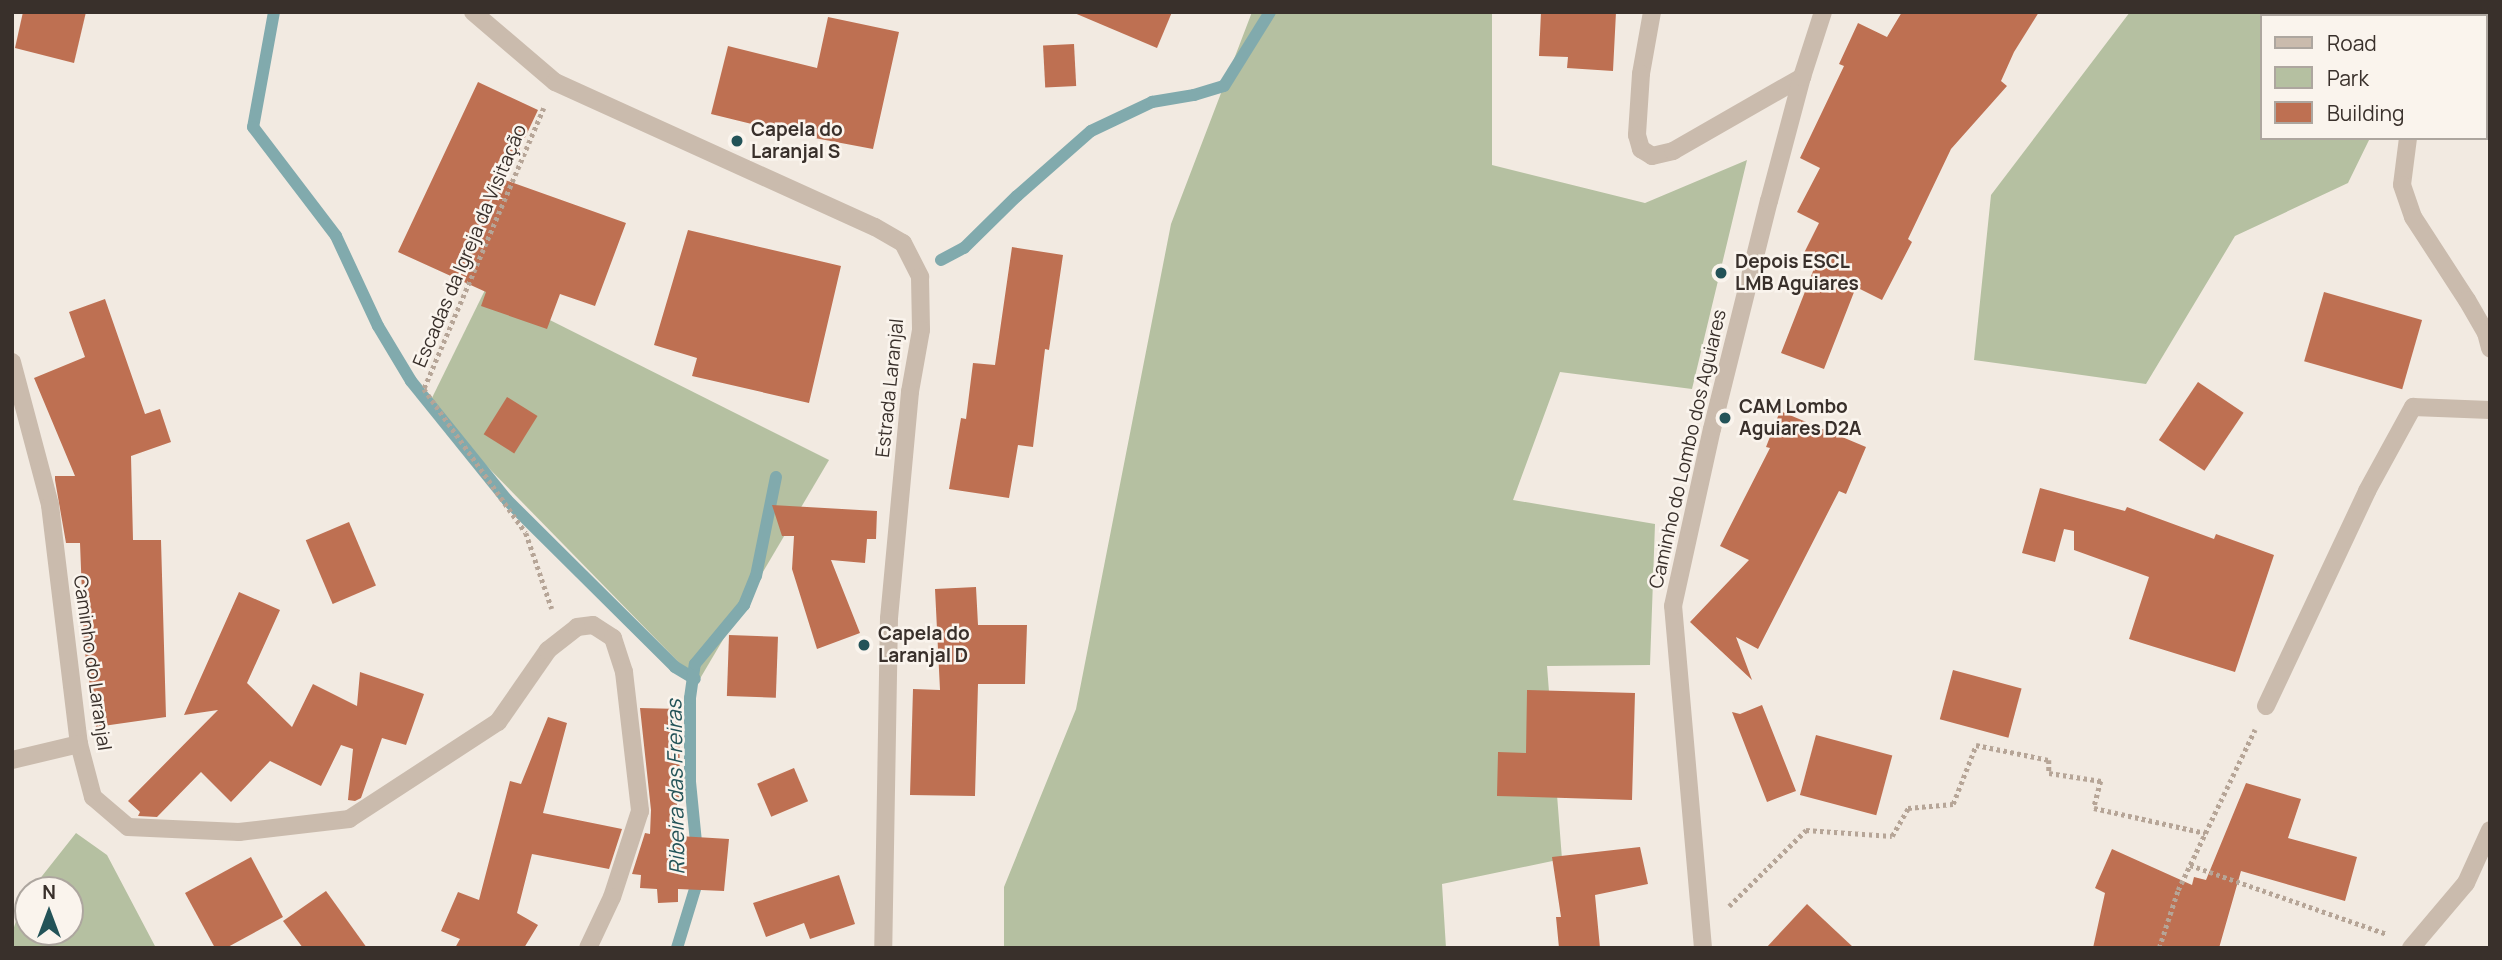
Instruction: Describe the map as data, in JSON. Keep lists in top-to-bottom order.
{
  "streets": {
    "street": ["Estrada Laranjal", "Caminho do Lombo dos Aguiares", "Caminho do Laranjal"],
    "path": ["Escadas da Igreja da Visitação"]
  },
  "crossings": [
    ["Escadas da Igreja da Visitação", "Estrada Laranjal"],
    ["Escadas da Igreja da Visitação", "Caminho do Laranjal"]
  ],
  "water": ["Ribeira das Freiras"],
  "places": [
    "Capela do Laranjal S",
    "Depois ESCL LMB Aguiares",
    "CAM Lombo Aguiares D2A",
    "Capela do Laranjal D"
  ],
  "legend": ["Road", "Park", "Building"],
  "north": "top"
}
